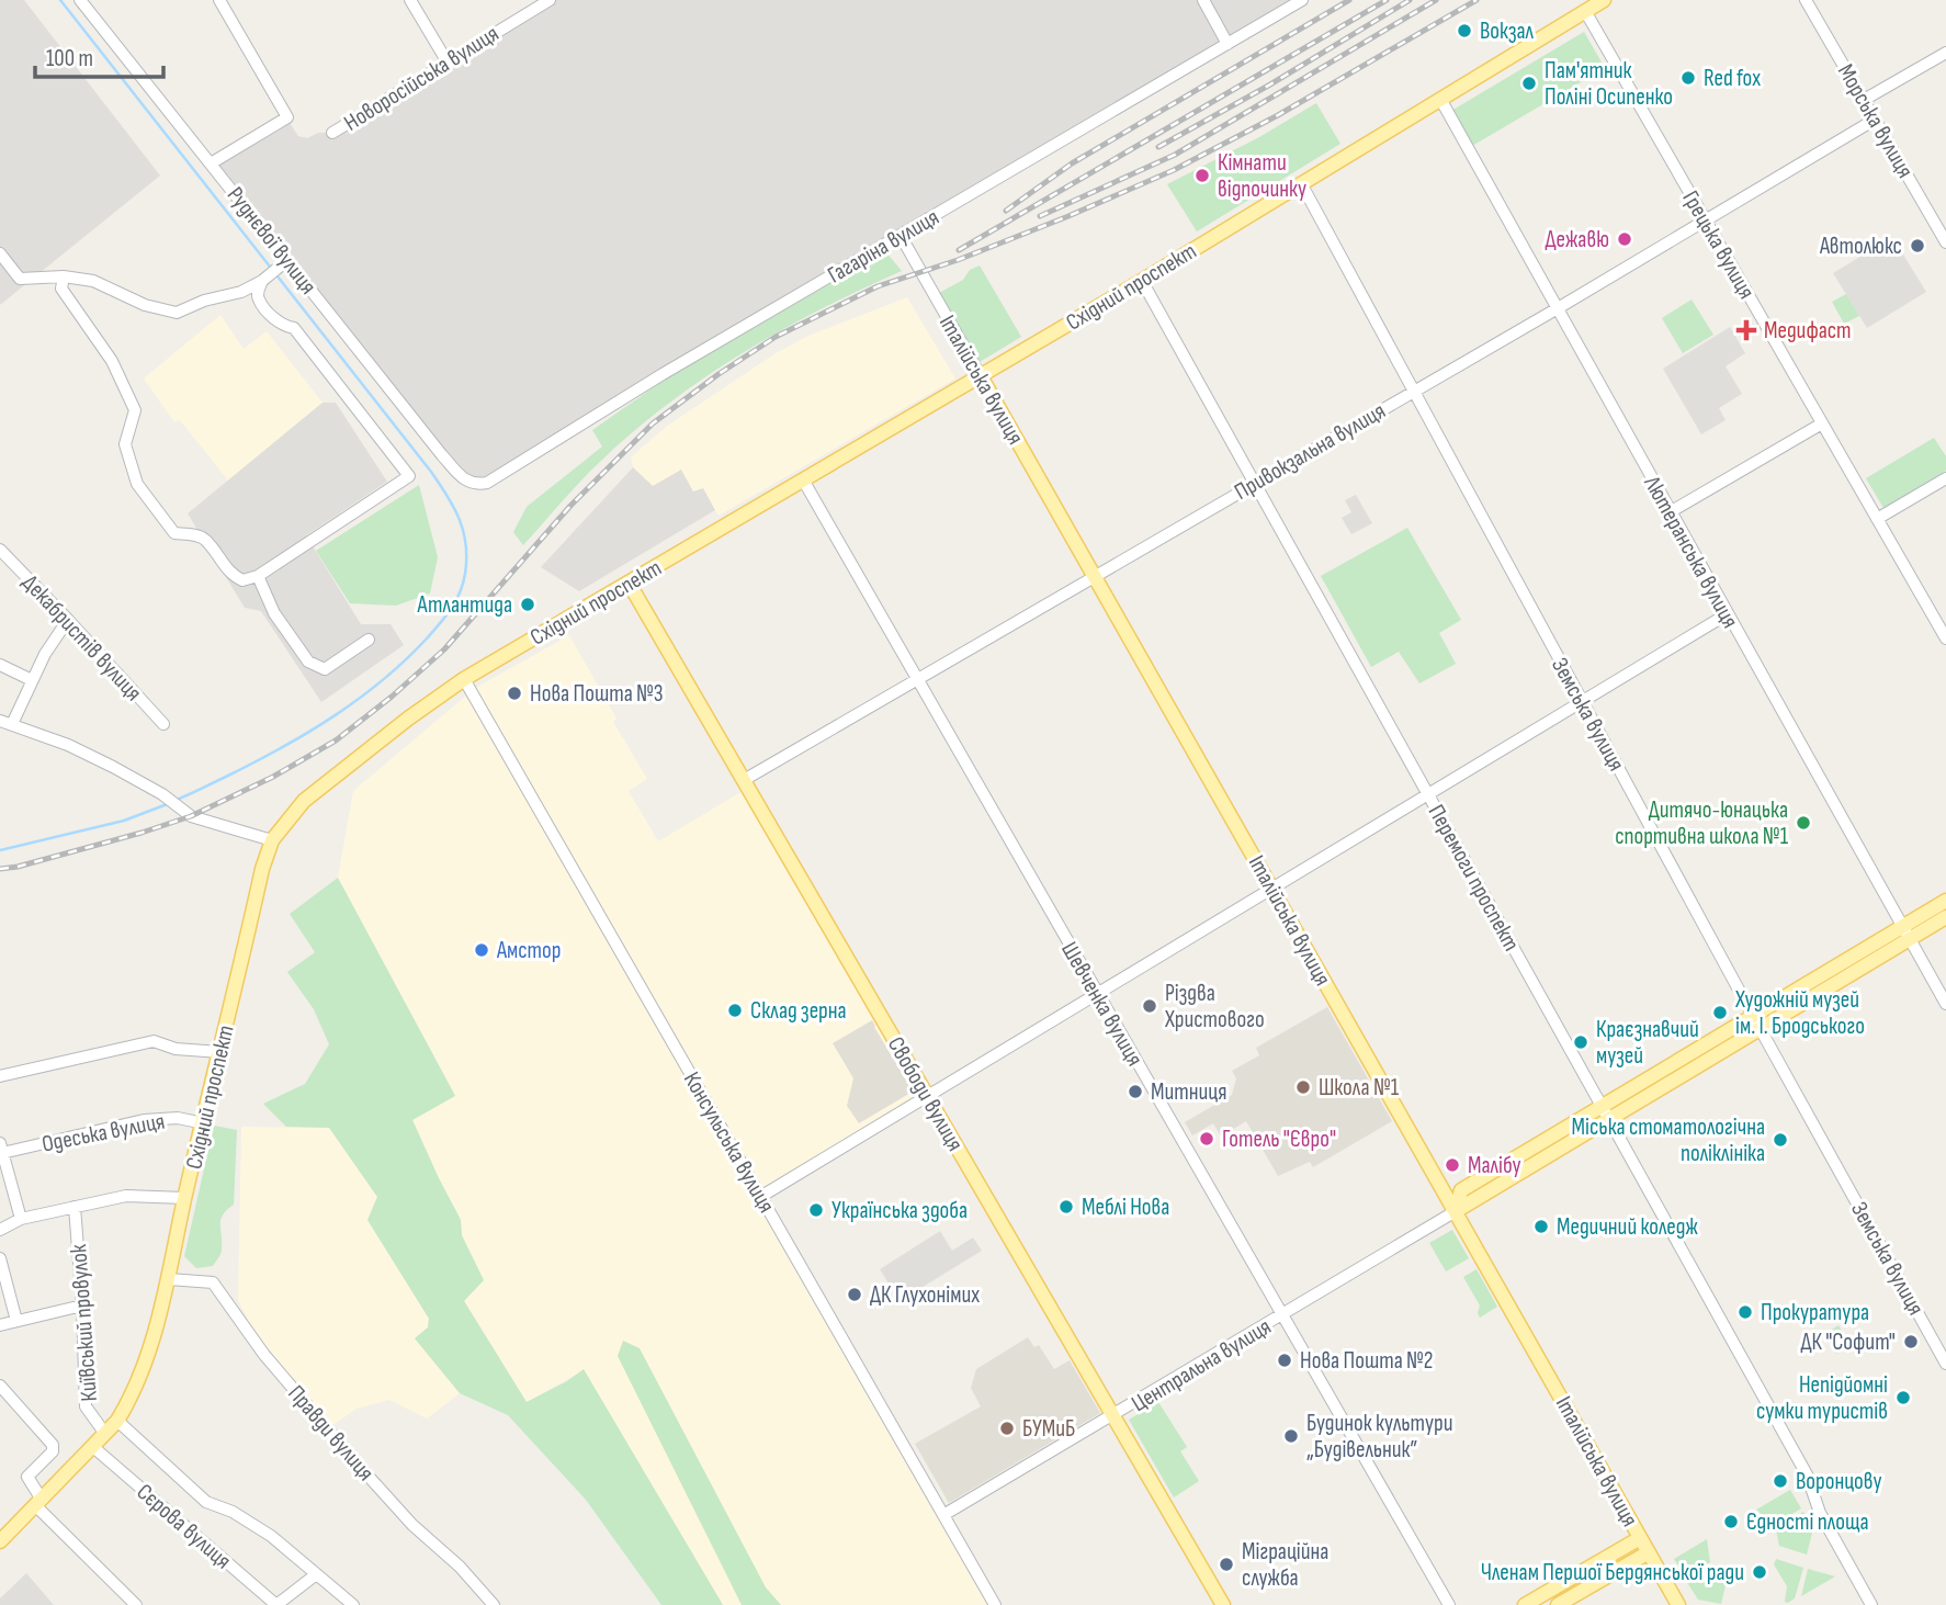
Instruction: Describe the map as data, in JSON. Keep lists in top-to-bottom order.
{
  "streets": {
    "main road": [
      "Східний проспект",
      "Італійська вулиця",
      "Свободи вулиця",
      "Центральна вулиця"
    ],
    "street": [
      "Новоросійська вулиця",
      "Морська вулиця",
      "Руднєвої вулиця",
      "Грецька вулиця",
      "Гагаріна вулиця",
      "Привокзальна вулиця",
      "Лютеранська вулиця",
      "Декабристів вулиця",
      "Земська вулиця",
      "Перемоги проспект",
      "Шевченка вулиця",
      "Одеська вулиця",
      "Консульська вулиця",
      "Київський провулок",
      "Правди вулиця",
      "Сєрова вулиця"
    ]
  },
  "crossings": [
    ["Морська вулиця", "Привокзальна вулиця"],
    ["Руднєвої вулиця", "Гагаріна вулиця"],
    ["Грецька вулиця", "Східний проспект"],
    ["Грецька вулиця", "Привокзальна вулиця"],
    ["Гагаріна вулиця", "Італійська вулиця"],
    ["Східний проспект", "Італійська вулиця"],
    ["Східний проспект", "Лютеранська вулиця"],
    ["Східний проспект", "Земська вулиця"],
    ["Східний проспект", "Перемоги проспект"],
    ["Східний проспект", "Шевченка вулиця"],
    ["Східний проспект", "Свободи вулиця"],
    ["Східний проспект", "Одеська вулиця"],
    ["Східний проспект", "Консульська вулиця"],
    ["Східний проспект", "Київський провулок"],
    ["Східний проспект", "Правди вулиця"],
    ["Східний проспект", "Сєрова вулиця"],
    ["Італійська вулиця", "Привокзальна вулиця"],
    ["Італійська вулиця", "Центральна вулиця"],
    ["Привокзальна вулиця", "Лютеранська вулиця"],
    ["Привокзальна вулиця", "Земська вулиця"],
    ["Привокзальна вулиця", "Перемоги проспект"],
    ["Привокзальна вулиця", "Шевченка вулиця"],
    ["Привокзальна вулиця", "Свободи вулиця"],
    ["Лютеранська вулиця", "Центральна вулиця"],
    ["Земська вулиця", "Центральна вулиця"],
    ["Перемоги проспект", "Центральна вулиця"],
    ["Шевченка вулиця", "Центральна вулиця"],
    ["Свободи вулиця", "Центральна вулиця"],
    ["Консульська вулиця", "Центральна вулиця"]
  ],
  "places": {
    "other": [
      "Вокзал",
      "Red fox",
      "Пам'ятник Поліні Осипенко",
      "Кімнати відпочинку",
      "Дежавю",
      "Автолюкс",
      "Атлантида",
      "Нова Пошта №3",
      "Дитячо-юнацька спортивна школа №1",
      "Амстор",
      "Різдва Христового",
      "Склад зерна",
      "Художній музей ім. І. Бродського",
      "Краєзнавчий музей",
      "Школа №1",
      "Митниця",
      "Готель \"Євро\"",
      "Міська стоматологічна поліклініка",
      "Малібу",
      "Меблі Нова",
      "Українська здоба",
      "Медичний коледж",
      "ДК Глухонімих",
      "Прокуратура",
      "ДК \"Софит\"",
      "Нова Пошта №2",
      "Непідйомні сумки туристів",
      "БУМиБ",
      "Будинок культури „Будівельник”",
      "Воронцову",
      "Єдності площа",
      "Міграційна служба",
      "Членам Першої Бердянської ради"
    ],
    "health": ["Медифаст"]
  },
  "scale_bar": "100 m"
}
